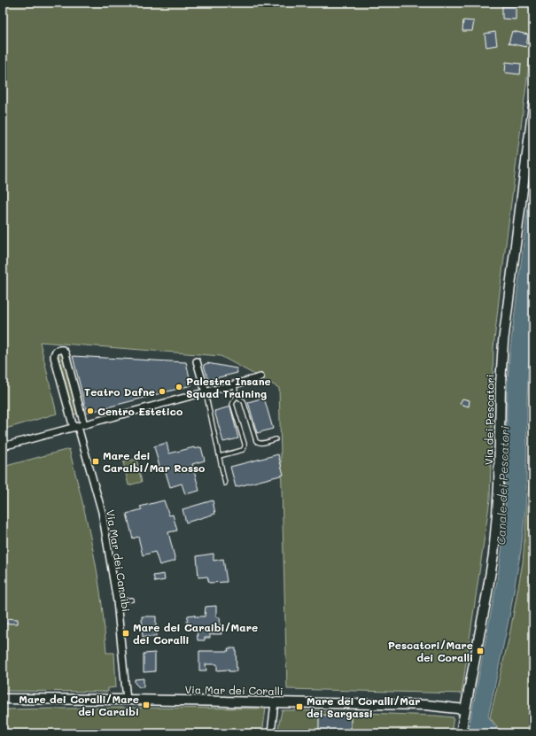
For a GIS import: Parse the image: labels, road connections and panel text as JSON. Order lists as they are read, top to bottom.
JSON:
{
  "streets": {
    "street": ["Via dei Pescatori", "Via Mar dei Caraibi", "Via Mar dei Coralli"]
  },
  "crossings": [
    ["Via dei Pescatori", "Via Mar dei Coralli"],
    ["Via Mar dei Caraibi", "Via Mar dei Coralli"]
  ],
  "water": ["Canale dei Pescatori"],
  "places": {
    "other": ["Palestra Insane Squad Training", "Teatro Dafne", "Centro Estetico"],
    "transit": [
      "Mare dei Caraibi/Mar Rosso",
      "Mare dei Caraibi/Mare dei Coralli",
      "Pescatori/Mare dei Coralli",
      "Mare dei Coralli/Mare dei Caraibi",
      "Mare dei Coralli/Mar dei Sargassi"
    ]
  }
}
